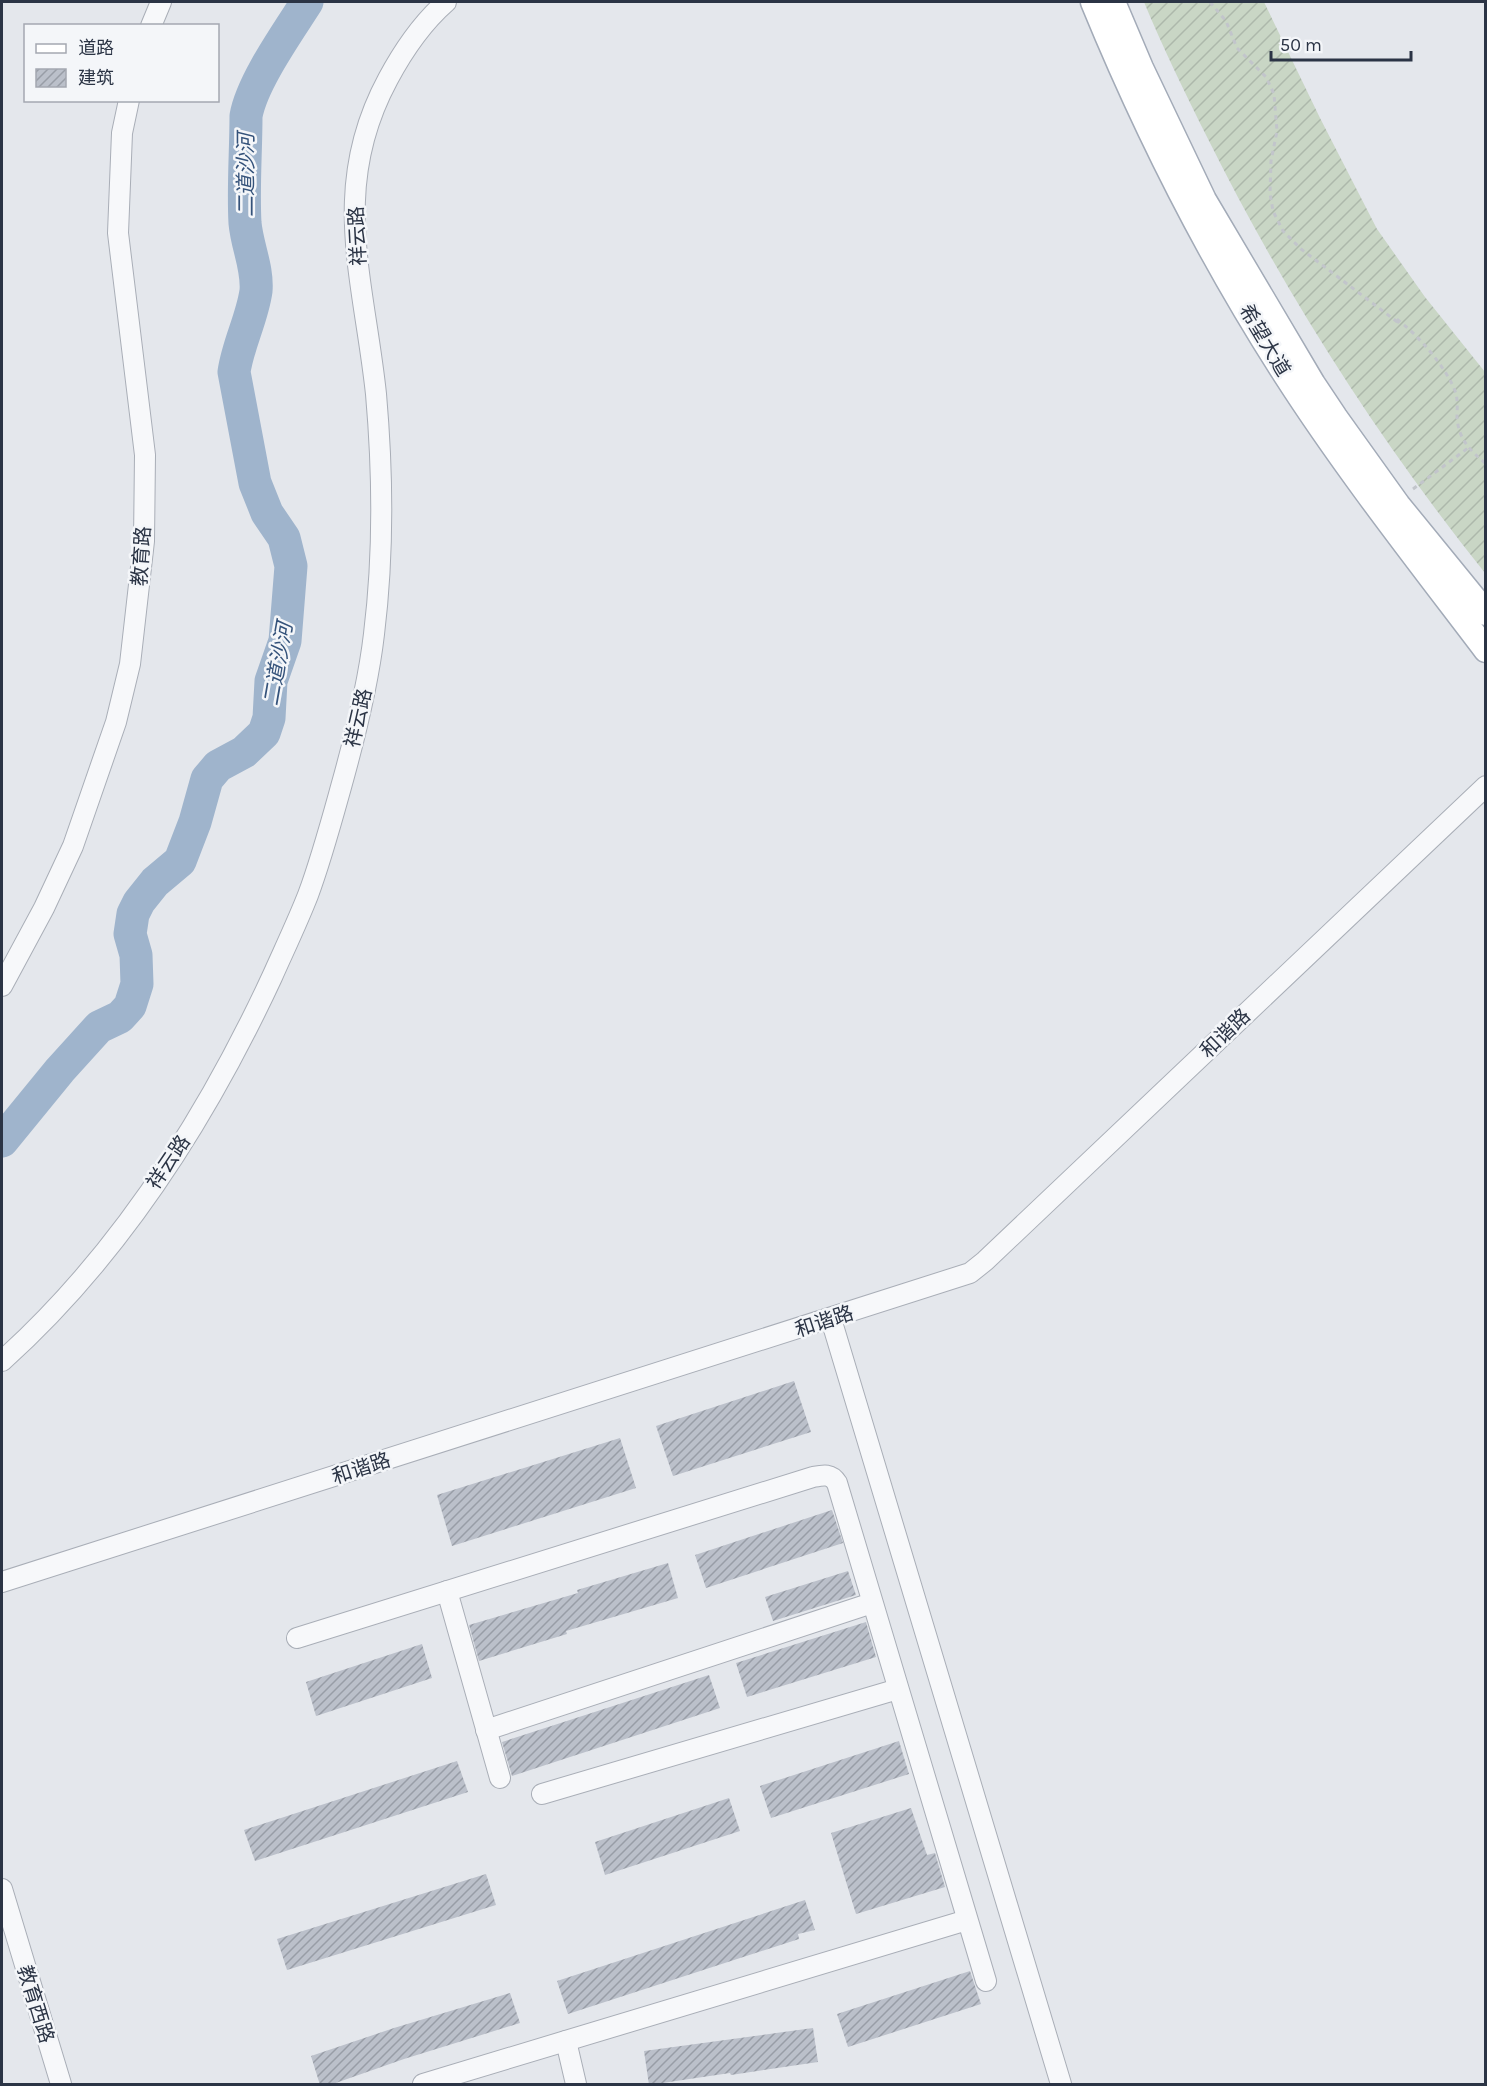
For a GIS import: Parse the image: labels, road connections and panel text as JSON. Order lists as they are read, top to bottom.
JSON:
{
  "streets": {
    "main road": ["希望大道"],
    "street": [
      "祥云路",
      "教育路",
      "和谐路",
      "教育西路"
    ]
  },
  "water": ["二道沙河"],
  "legend": ["道路", "建筑"],
  "scale_bar": "50 m"
}
